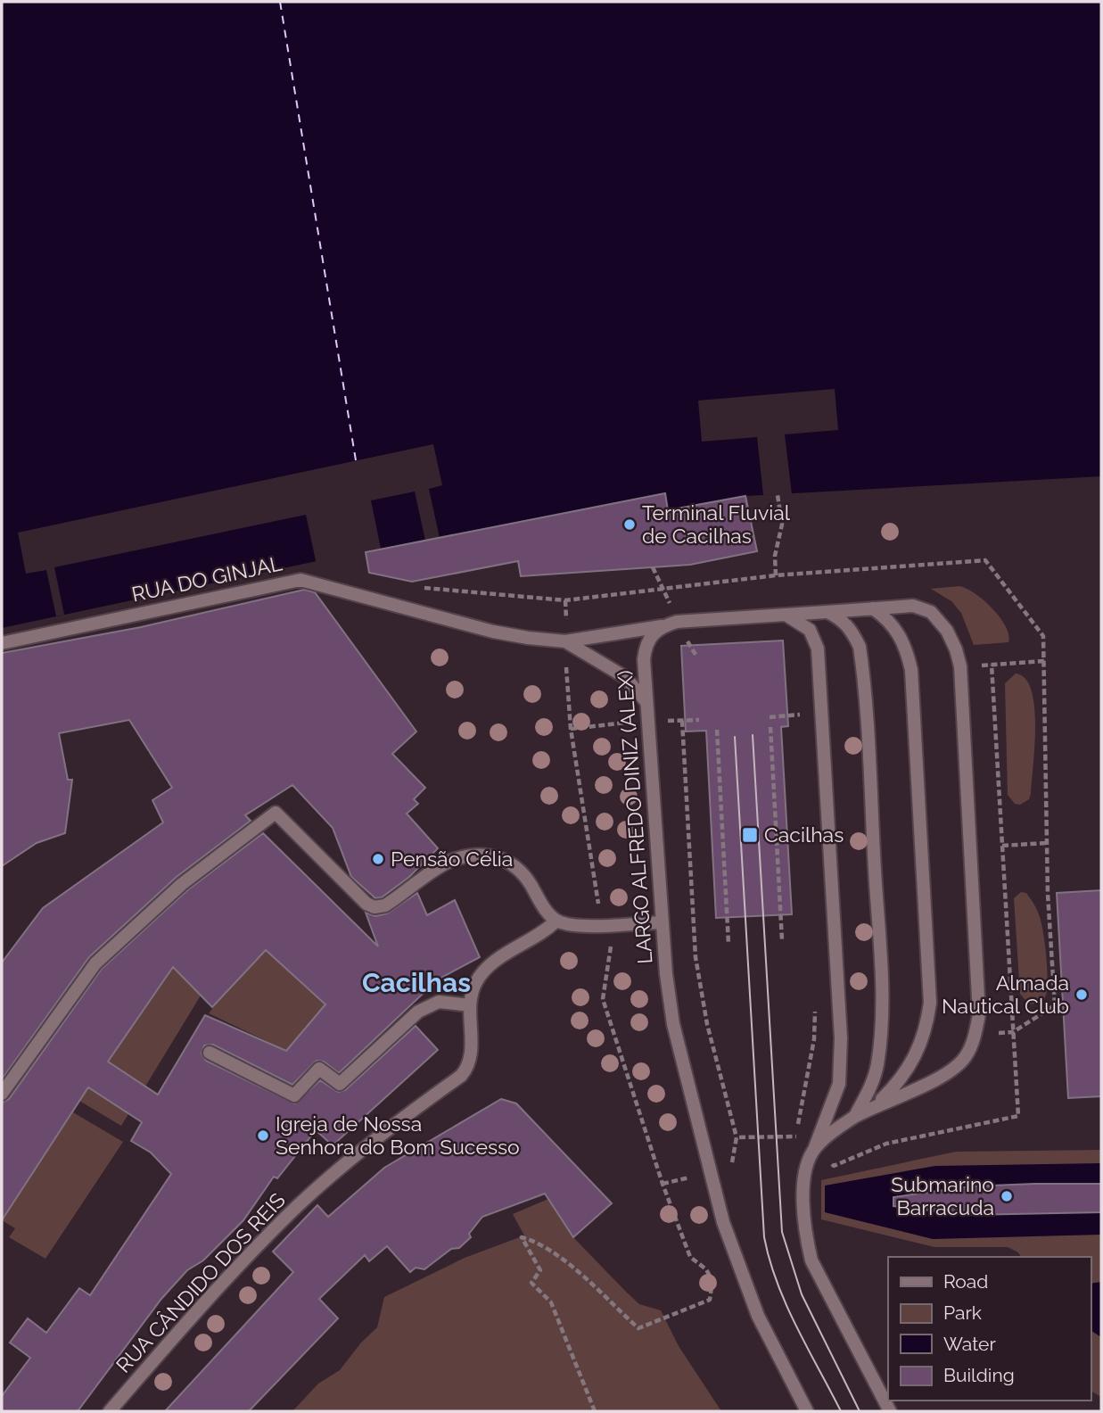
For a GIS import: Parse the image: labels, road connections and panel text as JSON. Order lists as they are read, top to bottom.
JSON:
{
  "streets": {
    "street": ["RUA DO GINJAL", "LARGO ALFREDO DINIZ (ALEX)", "RUA CÂNDIDO DOS REIS"]
  },
  "crossings": [
    ["RUA DO GINJAL", "LARGO ALFREDO DINIZ (ALEX)"]
  ],
  "districts": ["Cacilhas"],
  "places": {
    "other": [
      "Terminal Fluvial de Cacilhas",
      "Pensão Célia",
      "Almada Nautical Club",
      "Igreja de Nossa Senhora do Bom Sucesso",
      "Submarino Barracuda"
    ],
    "transit": ["Cacilhas"]
  },
  "legend": [
    "Road",
    "Park",
    "Water",
    "Building"
  ]
}
